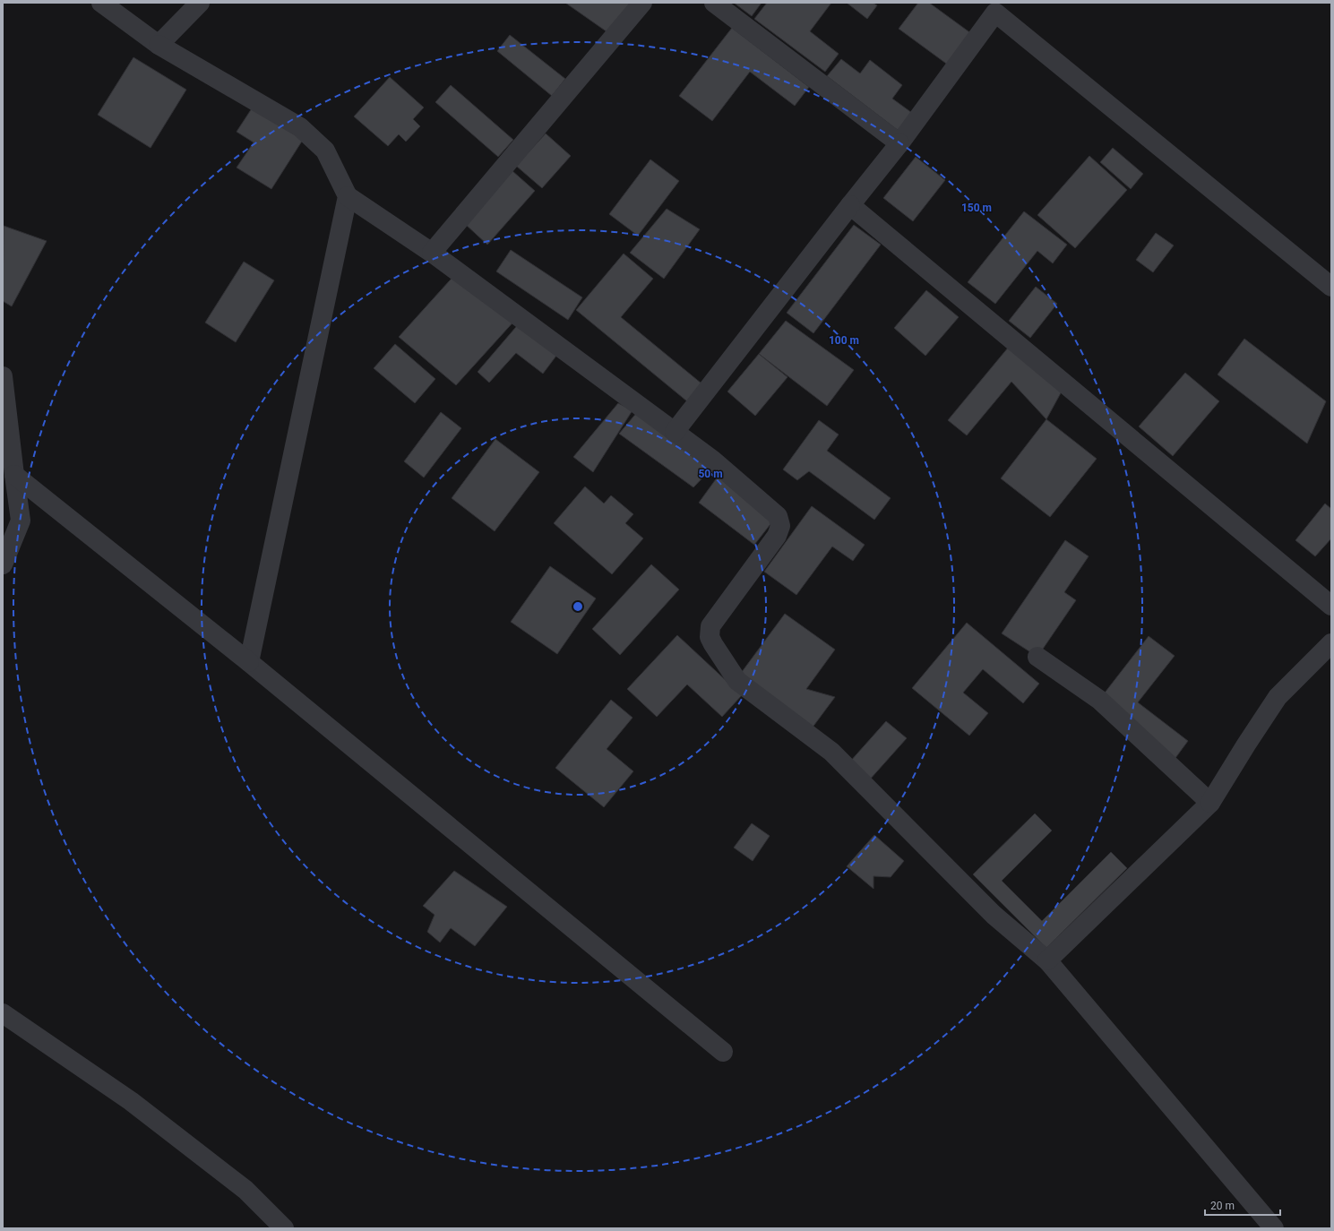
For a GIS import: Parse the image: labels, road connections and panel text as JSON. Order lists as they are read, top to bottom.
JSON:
{
  "scale_bar": "20 m",
  "rings": ["150 m", "100 m", "50 m"]
}
